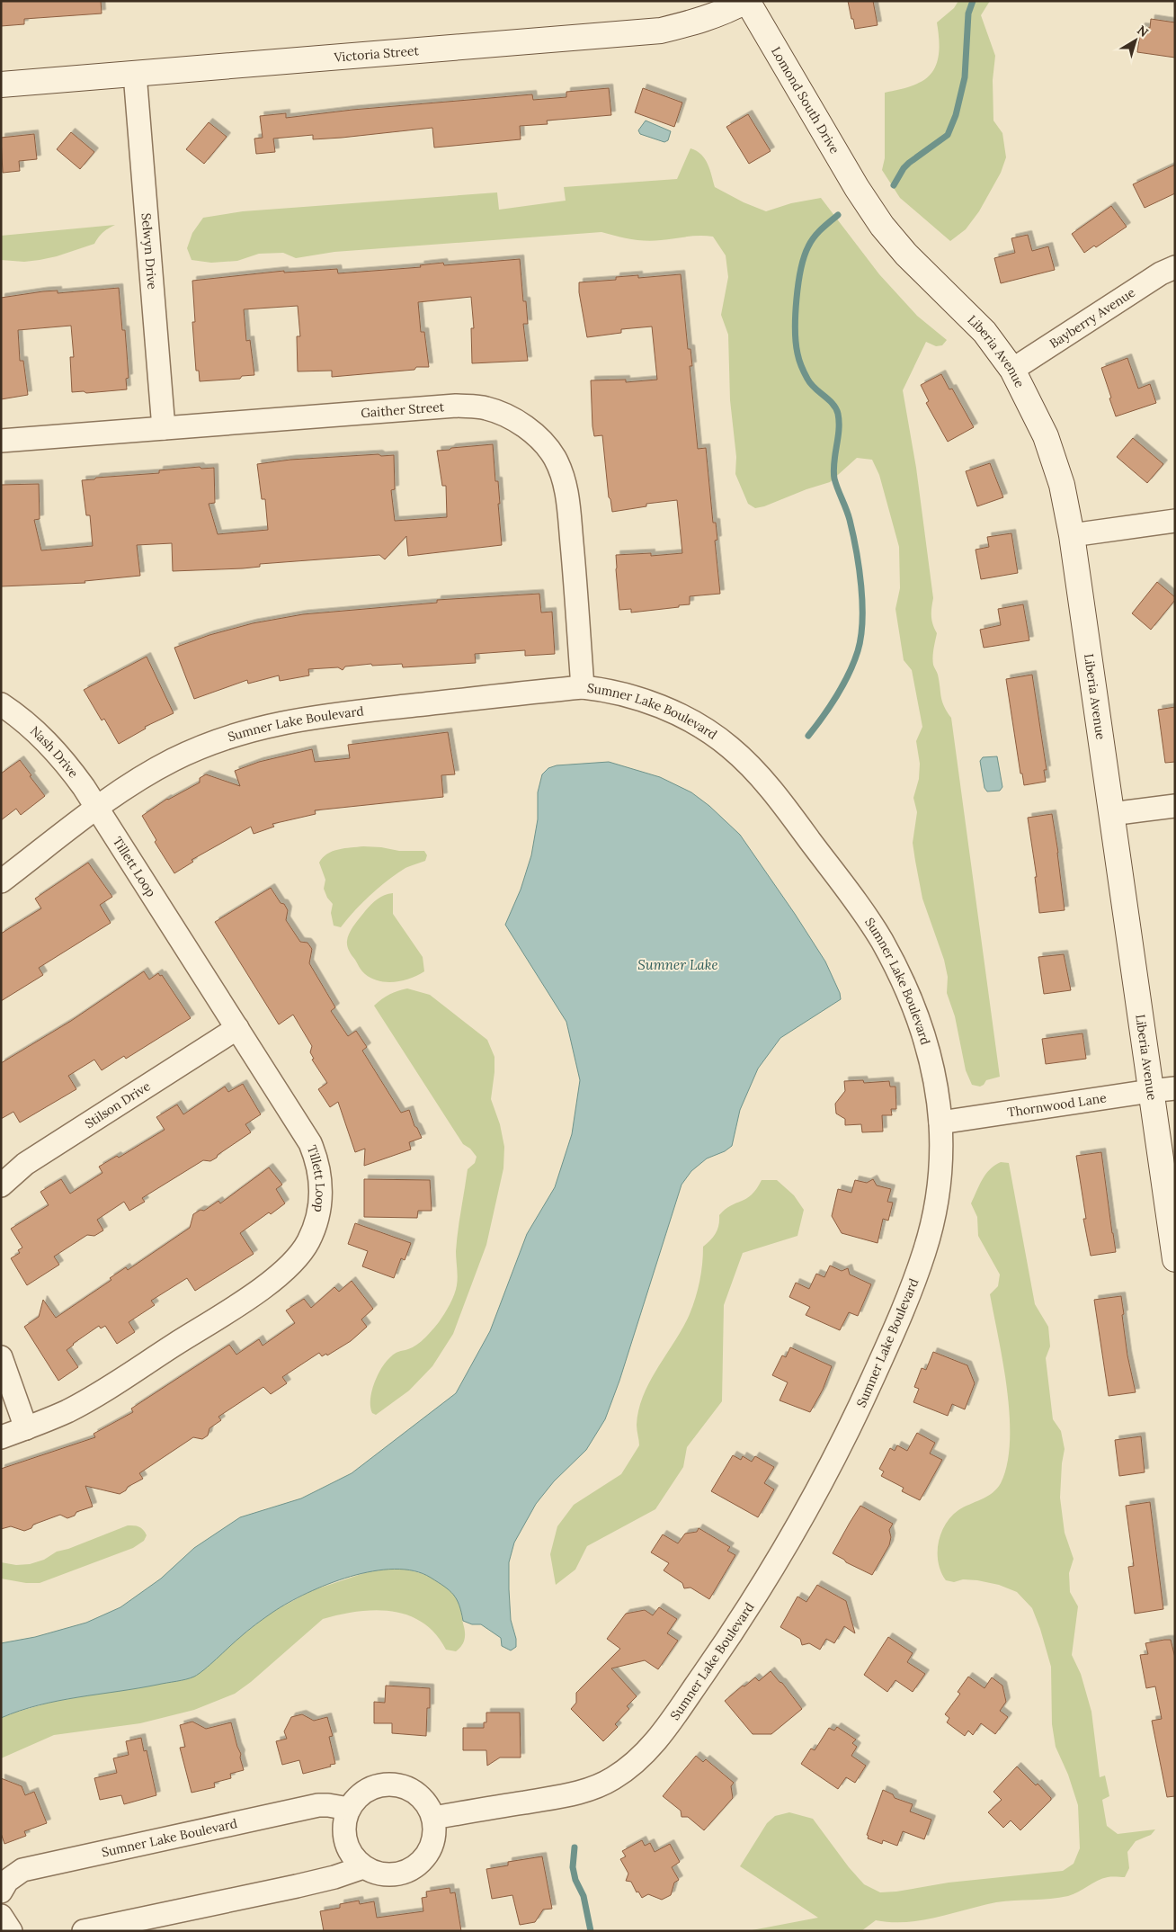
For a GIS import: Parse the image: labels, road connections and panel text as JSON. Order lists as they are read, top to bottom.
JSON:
{
  "streets": {
    "main road": ["Victoria Street", "Lomond South Drive", "Liberia Avenue"],
    "street": [
      "Selwyn Drive",
      "Bayberry Avenue",
      "Gaither Street",
      "Sumner Lake Boulevard",
      "Nash Drive",
      "Tillett Loop",
      "Stilson Drive",
      "Thornwood Lane"
    ]
  },
  "crossings": [
    ["Victoria Street", "Lomond South Drive"],
    ["Victoria Street", "Selwyn Drive"],
    ["Lomond South Drive", "Liberia Avenue"],
    ["Selwyn Drive", "Gaither Street"],
    ["Bayberry Avenue", "Liberia Avenue"],
    ["Liberia Avenue", "Thornwood Lane"],
    ["Gaither Street", "Sumner Lake Boulevard"],
    ["Sumner Lake Boulevard", "Nash Drive"],
    ["Sumner Lake Boulevard", "Tillett Loop"],
    ["Sumner Lake Boulevard", "Thornwood Lane"],
    ["Nash Drive", "Tillett Loop"],
    ["Tillett Loop", "Stilson Drive"]
  ],
  "water": ["Sumner Lake"],
  "north": "top right"
}
